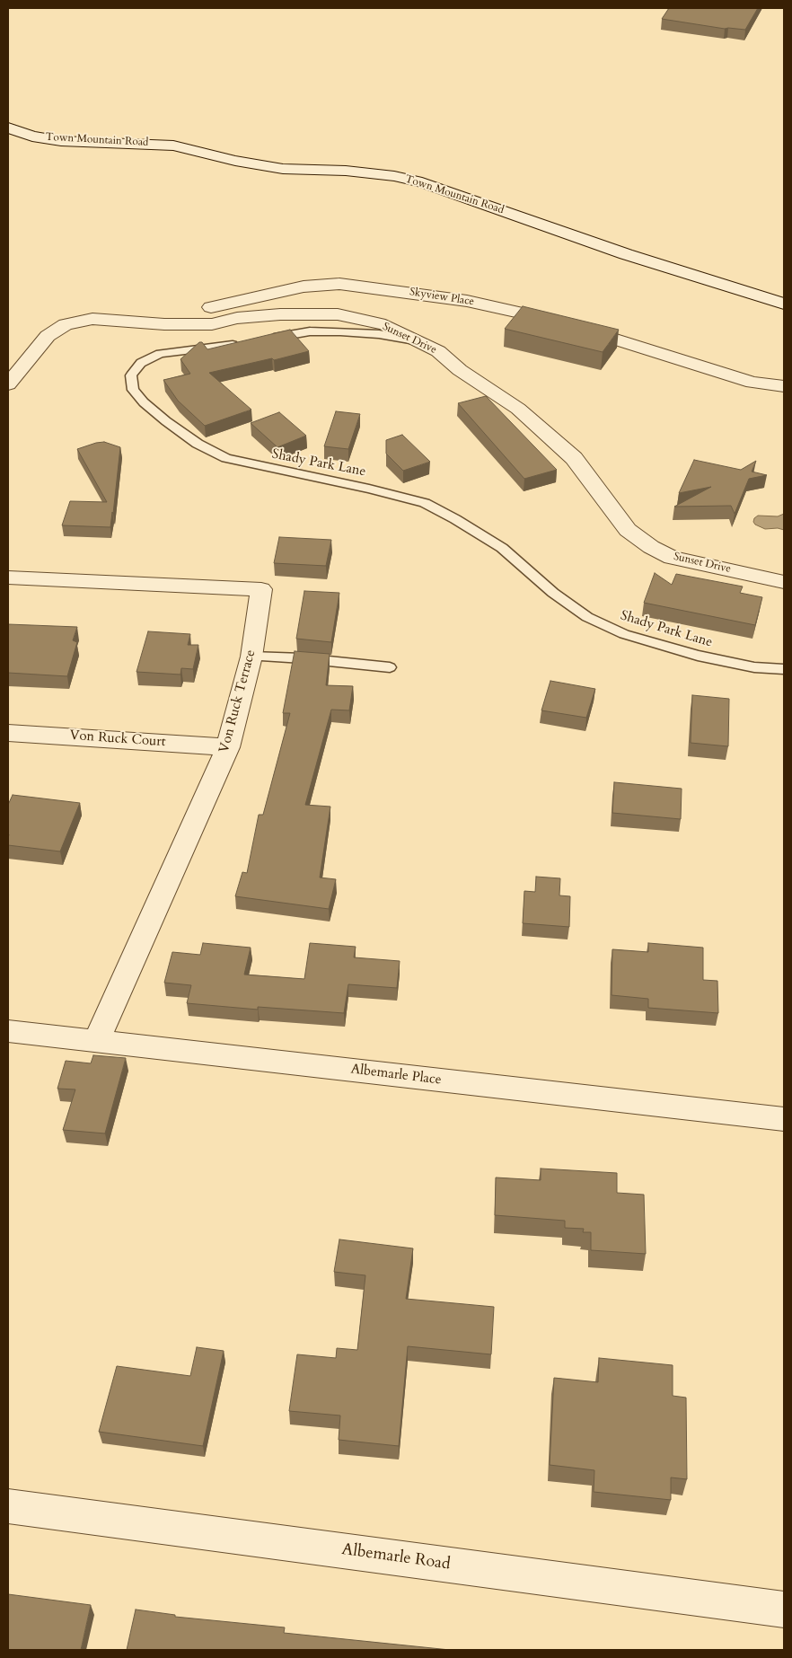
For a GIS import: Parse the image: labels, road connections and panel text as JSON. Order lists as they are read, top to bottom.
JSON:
{
  "streets": {
    "street": [
      "Town Mountain Road",
      "Skyview Place",
      "Sunset Drive",
      "Von Ruck Terrace",
      "Von Ruck Court",
      "Albemarle Place",
      "Albemarle Road"
    ],
    "lane": ["Shady Park Lane"]
  },
  "crossings": [
    ["Skyview Place", "Sunset Drive"],
    ["Von Ruck Terrace", "Von Ruck Court"],
    ["Von Ruck Terrace", "Albemarle Place"]
  ]
}
